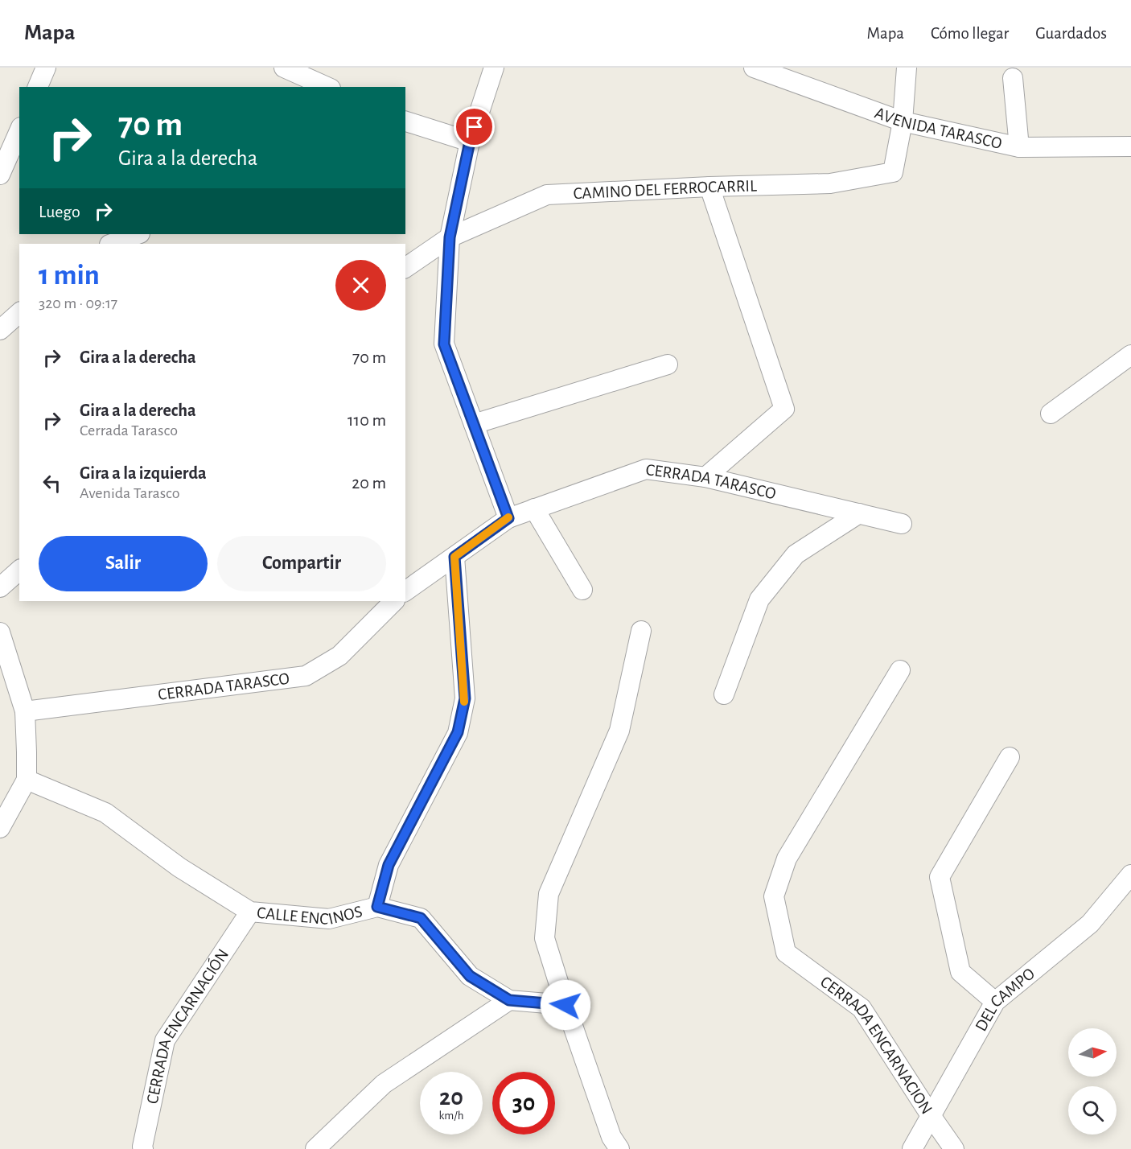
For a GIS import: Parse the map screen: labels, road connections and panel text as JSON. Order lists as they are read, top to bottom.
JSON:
{
  "streets": {
    "street": [
      "AVENIDA TARASCO",
      "CAMINO DEL FERROCARRIL",
      "CERRADA TARASCO",
      "CALLE ENCINOS",
      "DEL CAMPO",
      "CERRADA ENCARNACIÓN",
      "CERRADA ENCARNACION"
    ]
  },
  "crossings": [
    ["AVENIDA TARASCO", "CAMINO DEL FERROCARRIL"],
    ["CALLE ENCINOS", "CERRADA ENCARNACIÓN"],
    ["DEL CAMPO", "CERRADA ENCARNACION"]
  ],
  "north": "right",
  "page": {
    "header": "Mapa",
    "nav": ["Mapa", "Cómo llegar", "Guardados"],
    "turn": ["70 m", "Gira a la derecha"],
    "then": "Luego",
    "heading": ["1 min", "320 m · 09:17"],
    "list": [
      {
        "name": "Gira a la derecha",
        "value": "70 m"
      },
      {
        "name": "Gira a la derecha",
        "note": "Cerrada Tarasco",
        "value": "110 m"
      },
      {
        "name": "Gira a la izquierda",
        "note": "Avenida Tarasco",
        "value": "20 m"
      }
    ],
    "buttons": ["Salir", "Compartir"],
    "speed": "20 km/h",
    "limit": "30"
  }
}
